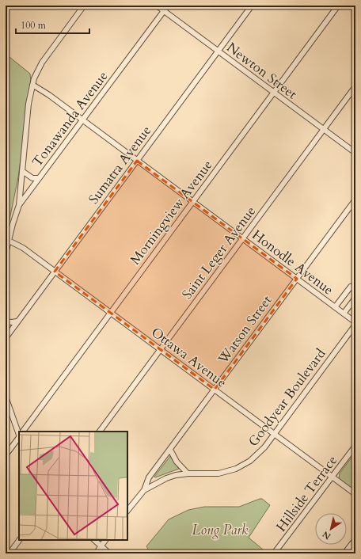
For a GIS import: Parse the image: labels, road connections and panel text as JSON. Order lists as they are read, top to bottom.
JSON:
{
  "streets": {
    "street": [
      "Newton Street",
      "Tonawanda Avenue",
      "Sumatra Avenue",
      "Morningview Avenue",
      "Saint Leger Avenue",
      "Honodle Avenue",
      "Watson Street",
      "Ottawa Avenue",
      "Goodyear Boulevard",
      "Hillside Terrace"
    ]
  },
  "crossings": [
    ["Newton Street", "Tonawanda Avenue"],
    ["Newton Street", "Sumatra Avenue"],
    ["Newton Street", "Morningview Avenue"],
    ["Newton Street", "Saint Leger Avenue"],
    ["Tonawanda Avenue", "Honodle Avenue"],
    ["Tonawanda Avenue", "Ottawa Avenue"],
    ["Sumatra Avenue", "Honodle Avenue"],
    ["Sumatra Avenue", "Ottawa Avenue"],
    ["Morningview Avenue", "Honodle Avenue"],
    ["Morningview Avenue", "Ottawa Avenue"],
    ["Saint Leger Avenue", "Honodle Avenue"],
    ["Saint Leger Avenue", "Ottawa Avenue"],
    ["Honodle Avenue", "Watson Street"],
    ["Watson Street", "Ottawa Avenue"],
    ["Watson Street", "Goodyear Boulevard"],
    ["Ottawa Avenue", "Goodyear Boulevard"],
    ["Ottawa Avenue", "Hillside Terrace"]
  ],
  "parks": ["Long Park"],
  "scale_bar": "100 m",
  "north": "bottom left"
}
